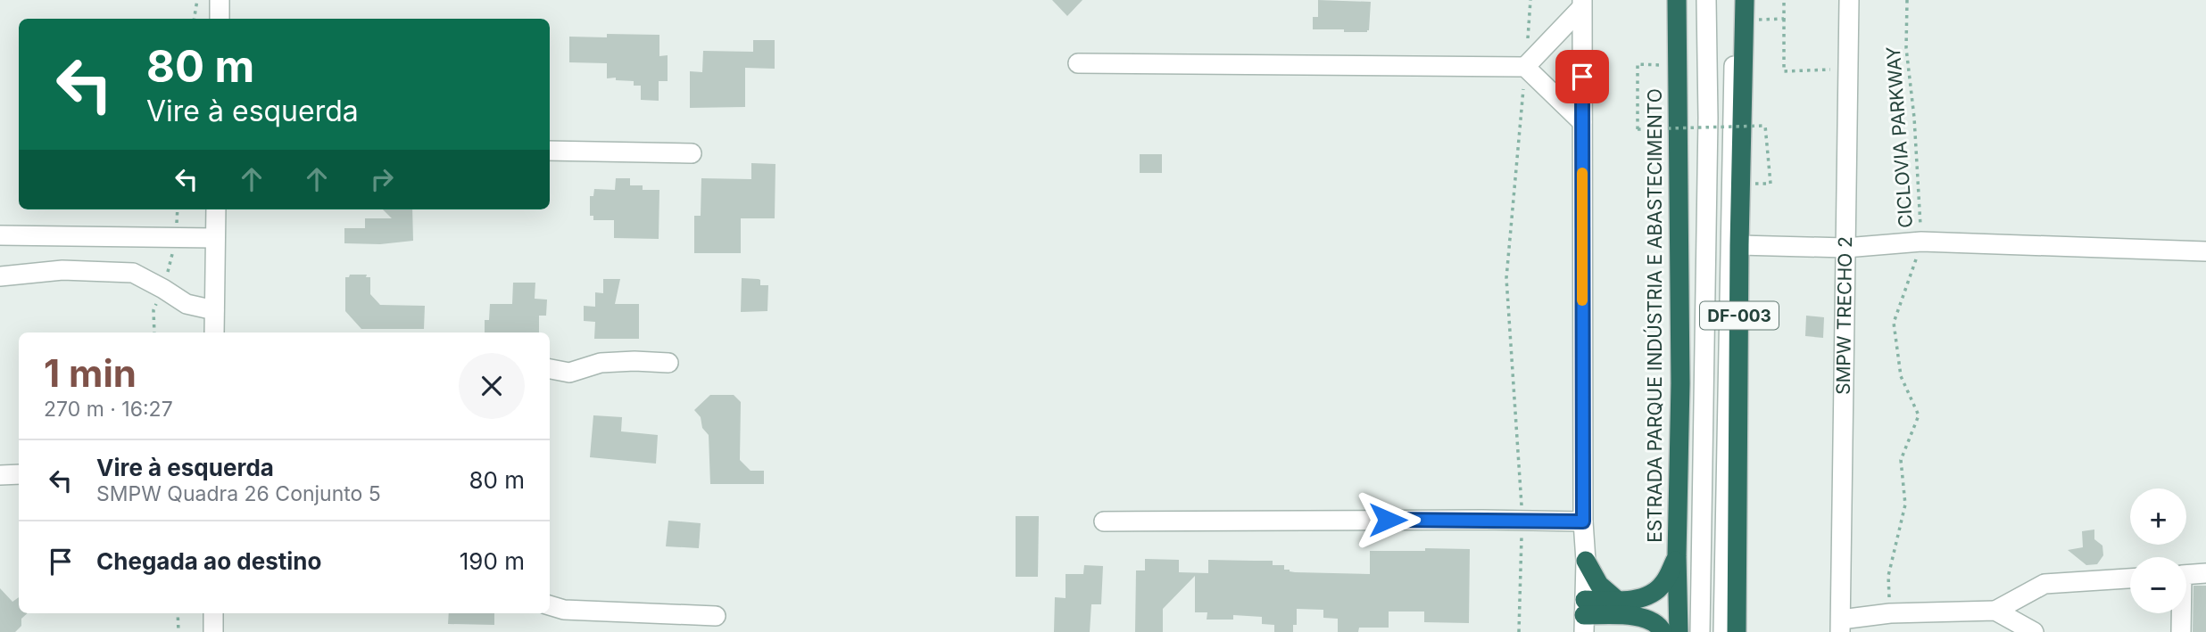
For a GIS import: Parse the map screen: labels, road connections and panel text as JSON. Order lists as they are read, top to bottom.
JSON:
{
  "streets": {
    "highway": ["ESTRADA PARQUE INDÚSTRIA E ABASTECIMENTO", "DF-003"],
    "street": ["SMPW TRECHO 2"],
    "path": ["CICLOVIA PARKWAY"]
  },
  "page": {
    "turn": ["80 m", "Vire à esquerda"],
    "heading": ["1 min", "270 m · 16:27"],
    "list": [
      {
        "name": "Vire à esquerda",
        "note": "SMPW Quadra 26 Conjunto 5",
        "value": "80 m"
      },
      {
        "name": "Chegada ao destino",
        "value": "190 m"
      }
    ],
    "map_buttons": ["+", "−"]
  }
}
